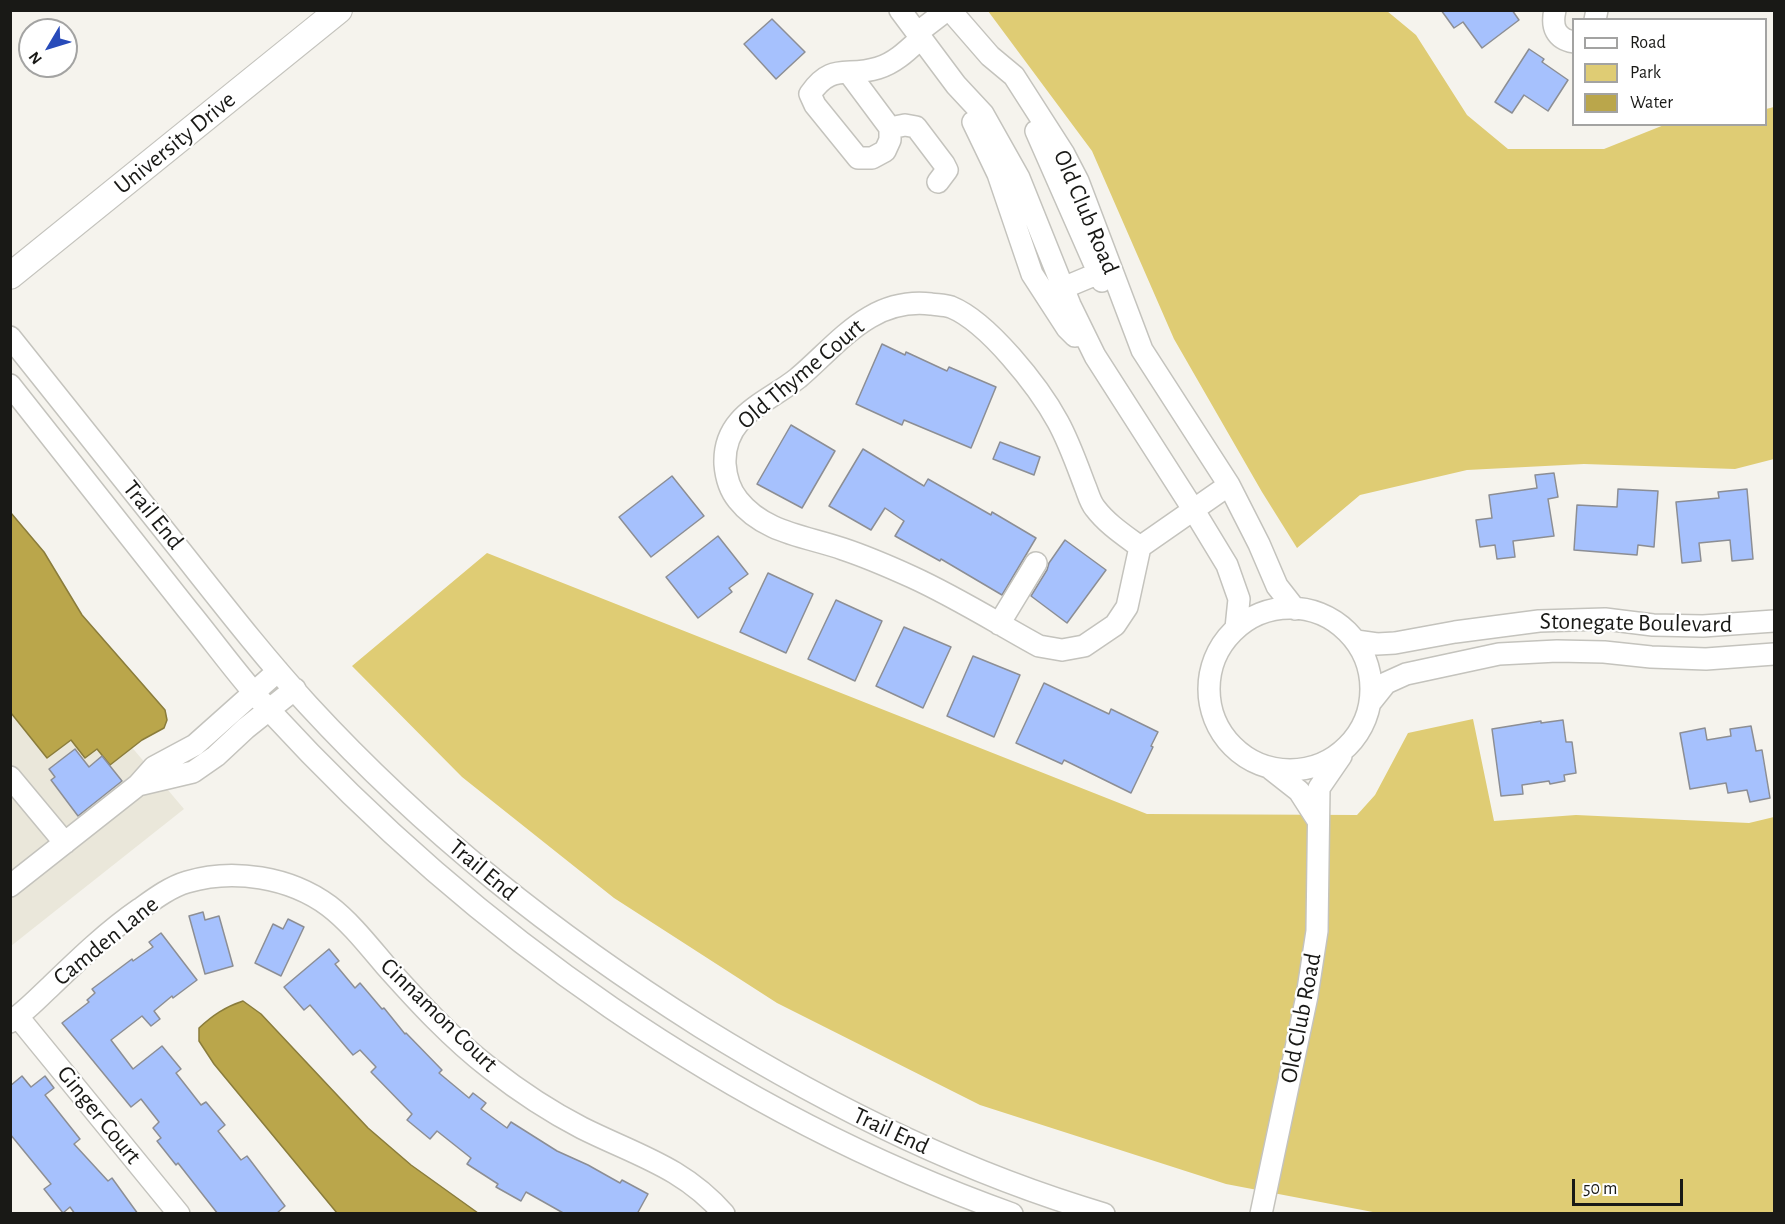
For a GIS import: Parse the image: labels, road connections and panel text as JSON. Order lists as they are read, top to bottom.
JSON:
{
  "streets": {
    "main road": ["University Drive"],
    "street": [
      "Old Club Road",
      "Old Thyme Court",
      "Trail End",
      "Stonegate Boulevard",
      "Camden Lane",
      "Cinnamon Court",
      "Ginger Court"
    ]
  },
  "crossings": [
    ["Old Club Road", "Stonegate Boulevard"],
    ["Camden Lane", "Cinnamon Court"],
    ["Camden Lane", "Ginger Court"]
  ],
  "legend": ["Road", "Park", "Water"],
  "scale_bar": "50 m",
  "north": "bottom left"
}
